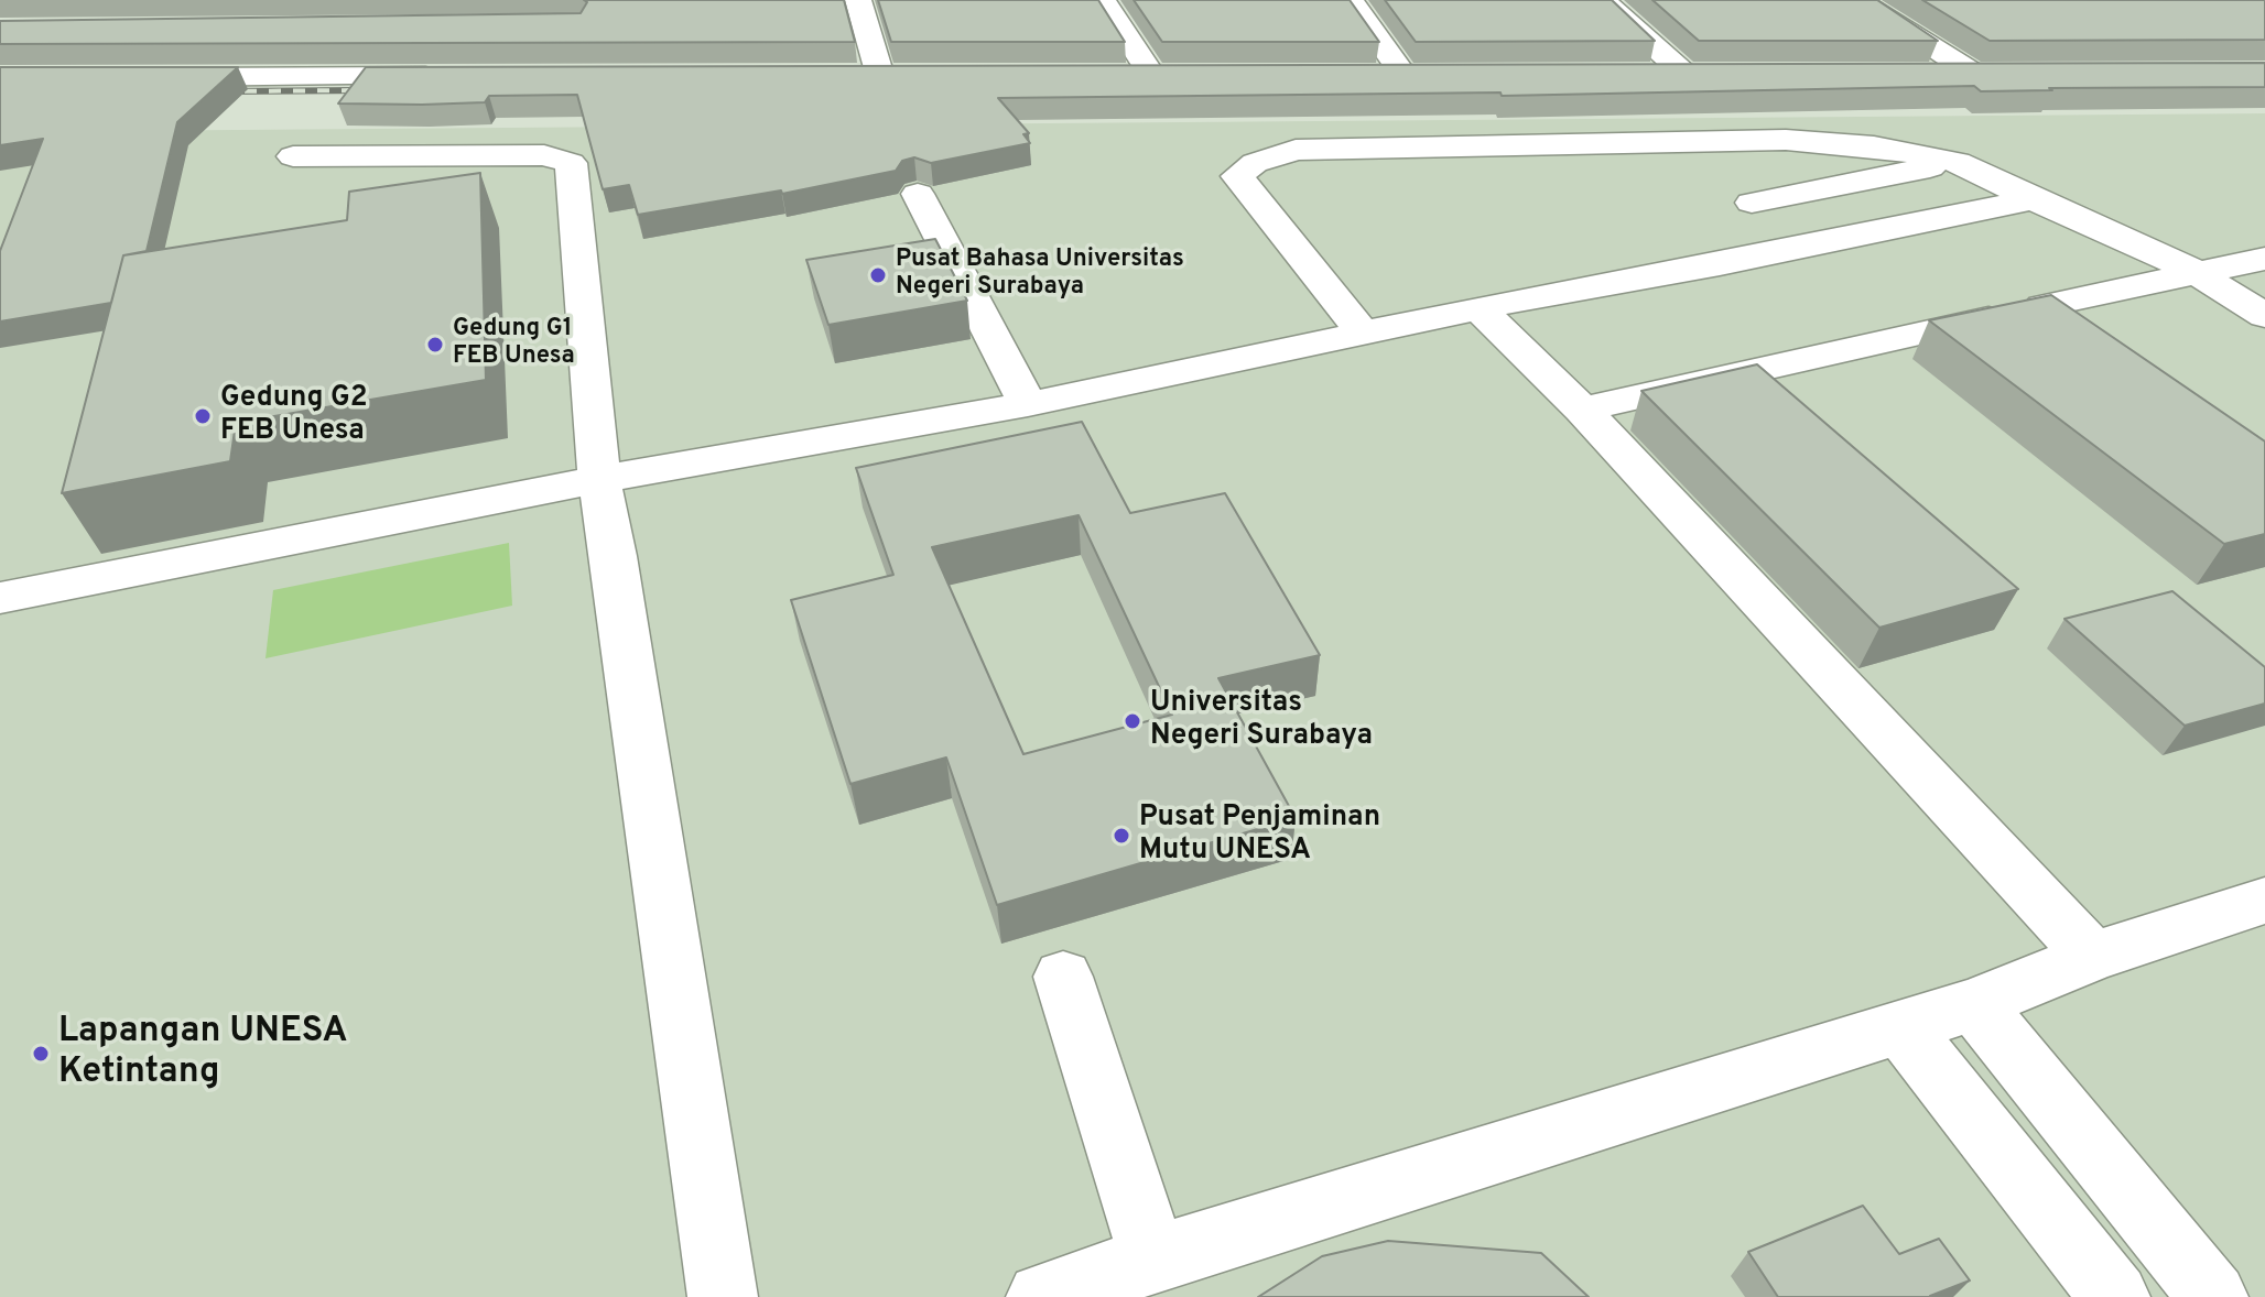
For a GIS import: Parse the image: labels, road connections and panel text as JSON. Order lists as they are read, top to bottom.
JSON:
{
  "places": [
    "Pusat Bahasa Universitas Negeri Surabaya",
    "Gedung G1 FEB Unesa",
    "Gedung G2 FEB Unesa",
    "Universitas Negeri Surabaya",
    "Pusat Penjaminan Mutu UNESA",
    "Lapangan UNESA Ketintang"
  ]
}
